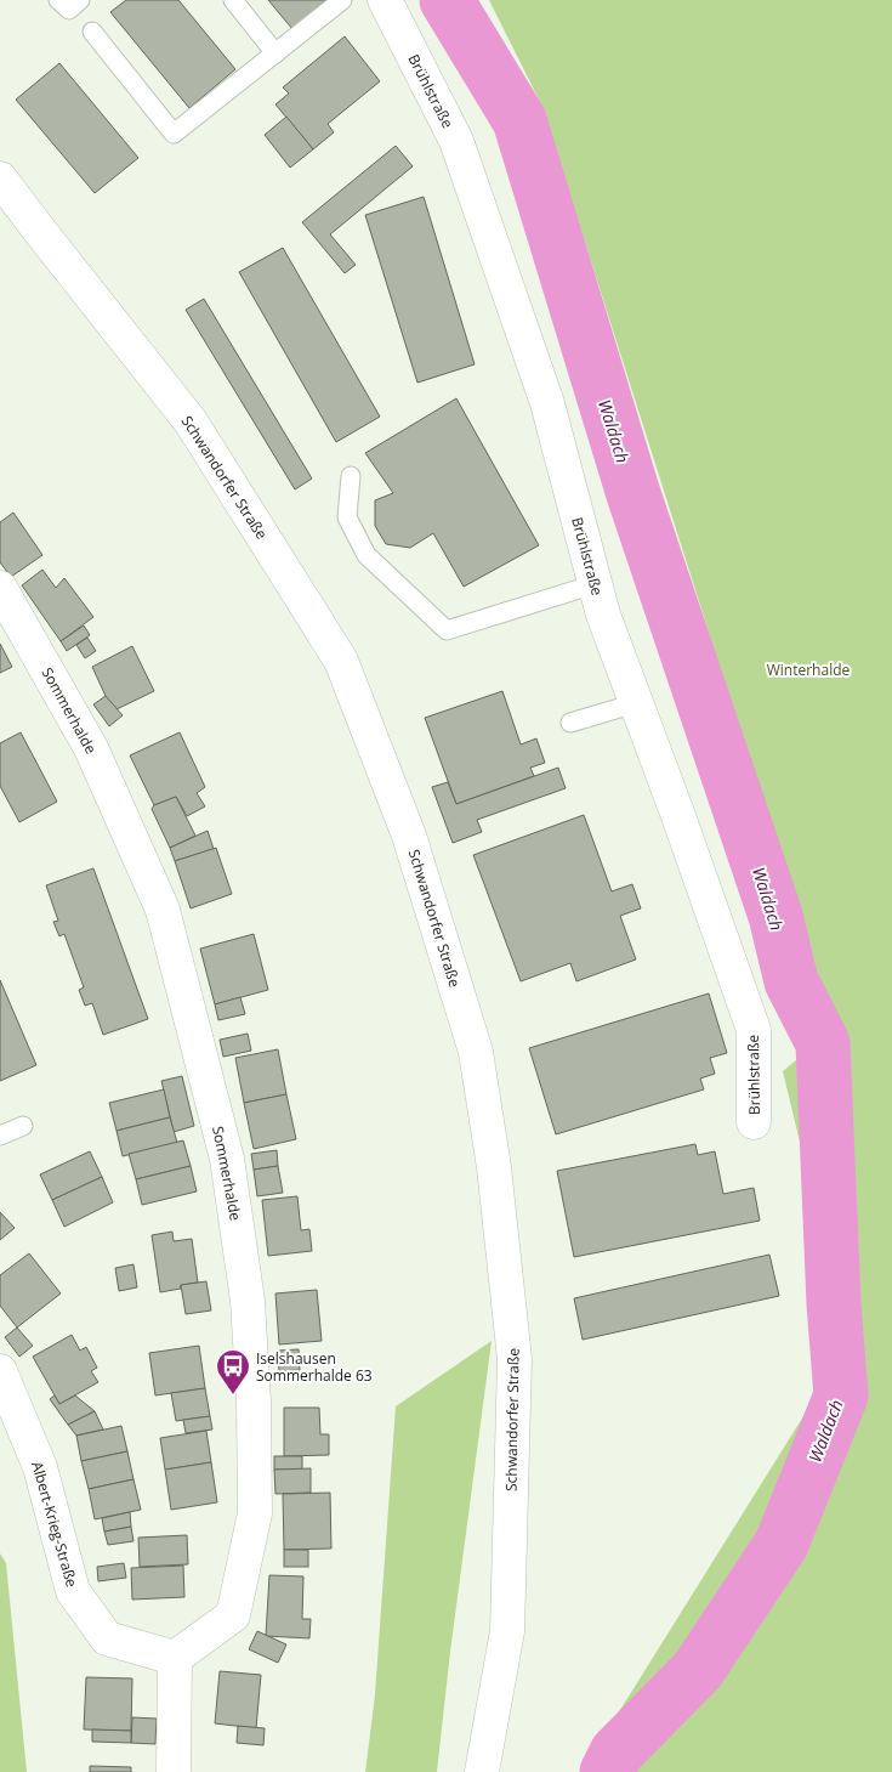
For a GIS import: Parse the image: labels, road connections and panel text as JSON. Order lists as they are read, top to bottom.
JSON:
{
  "streets": {
    "street": [
      "Brühlstraße",
      "Schwandorfer Straße",
      "Sommerhalde",
      "Albert-Krieg-Straße"
    ]
  },
  "crossings": [
    ["Sommerhalde", "Albert-Krieg-Straße"]
  ],
  "water": ["Waldach"],
  "parks": ["Winterhalde"],
  "places": {
    "bus stop": ["Iselshausen Sommerhalde 63"]
  }
}
